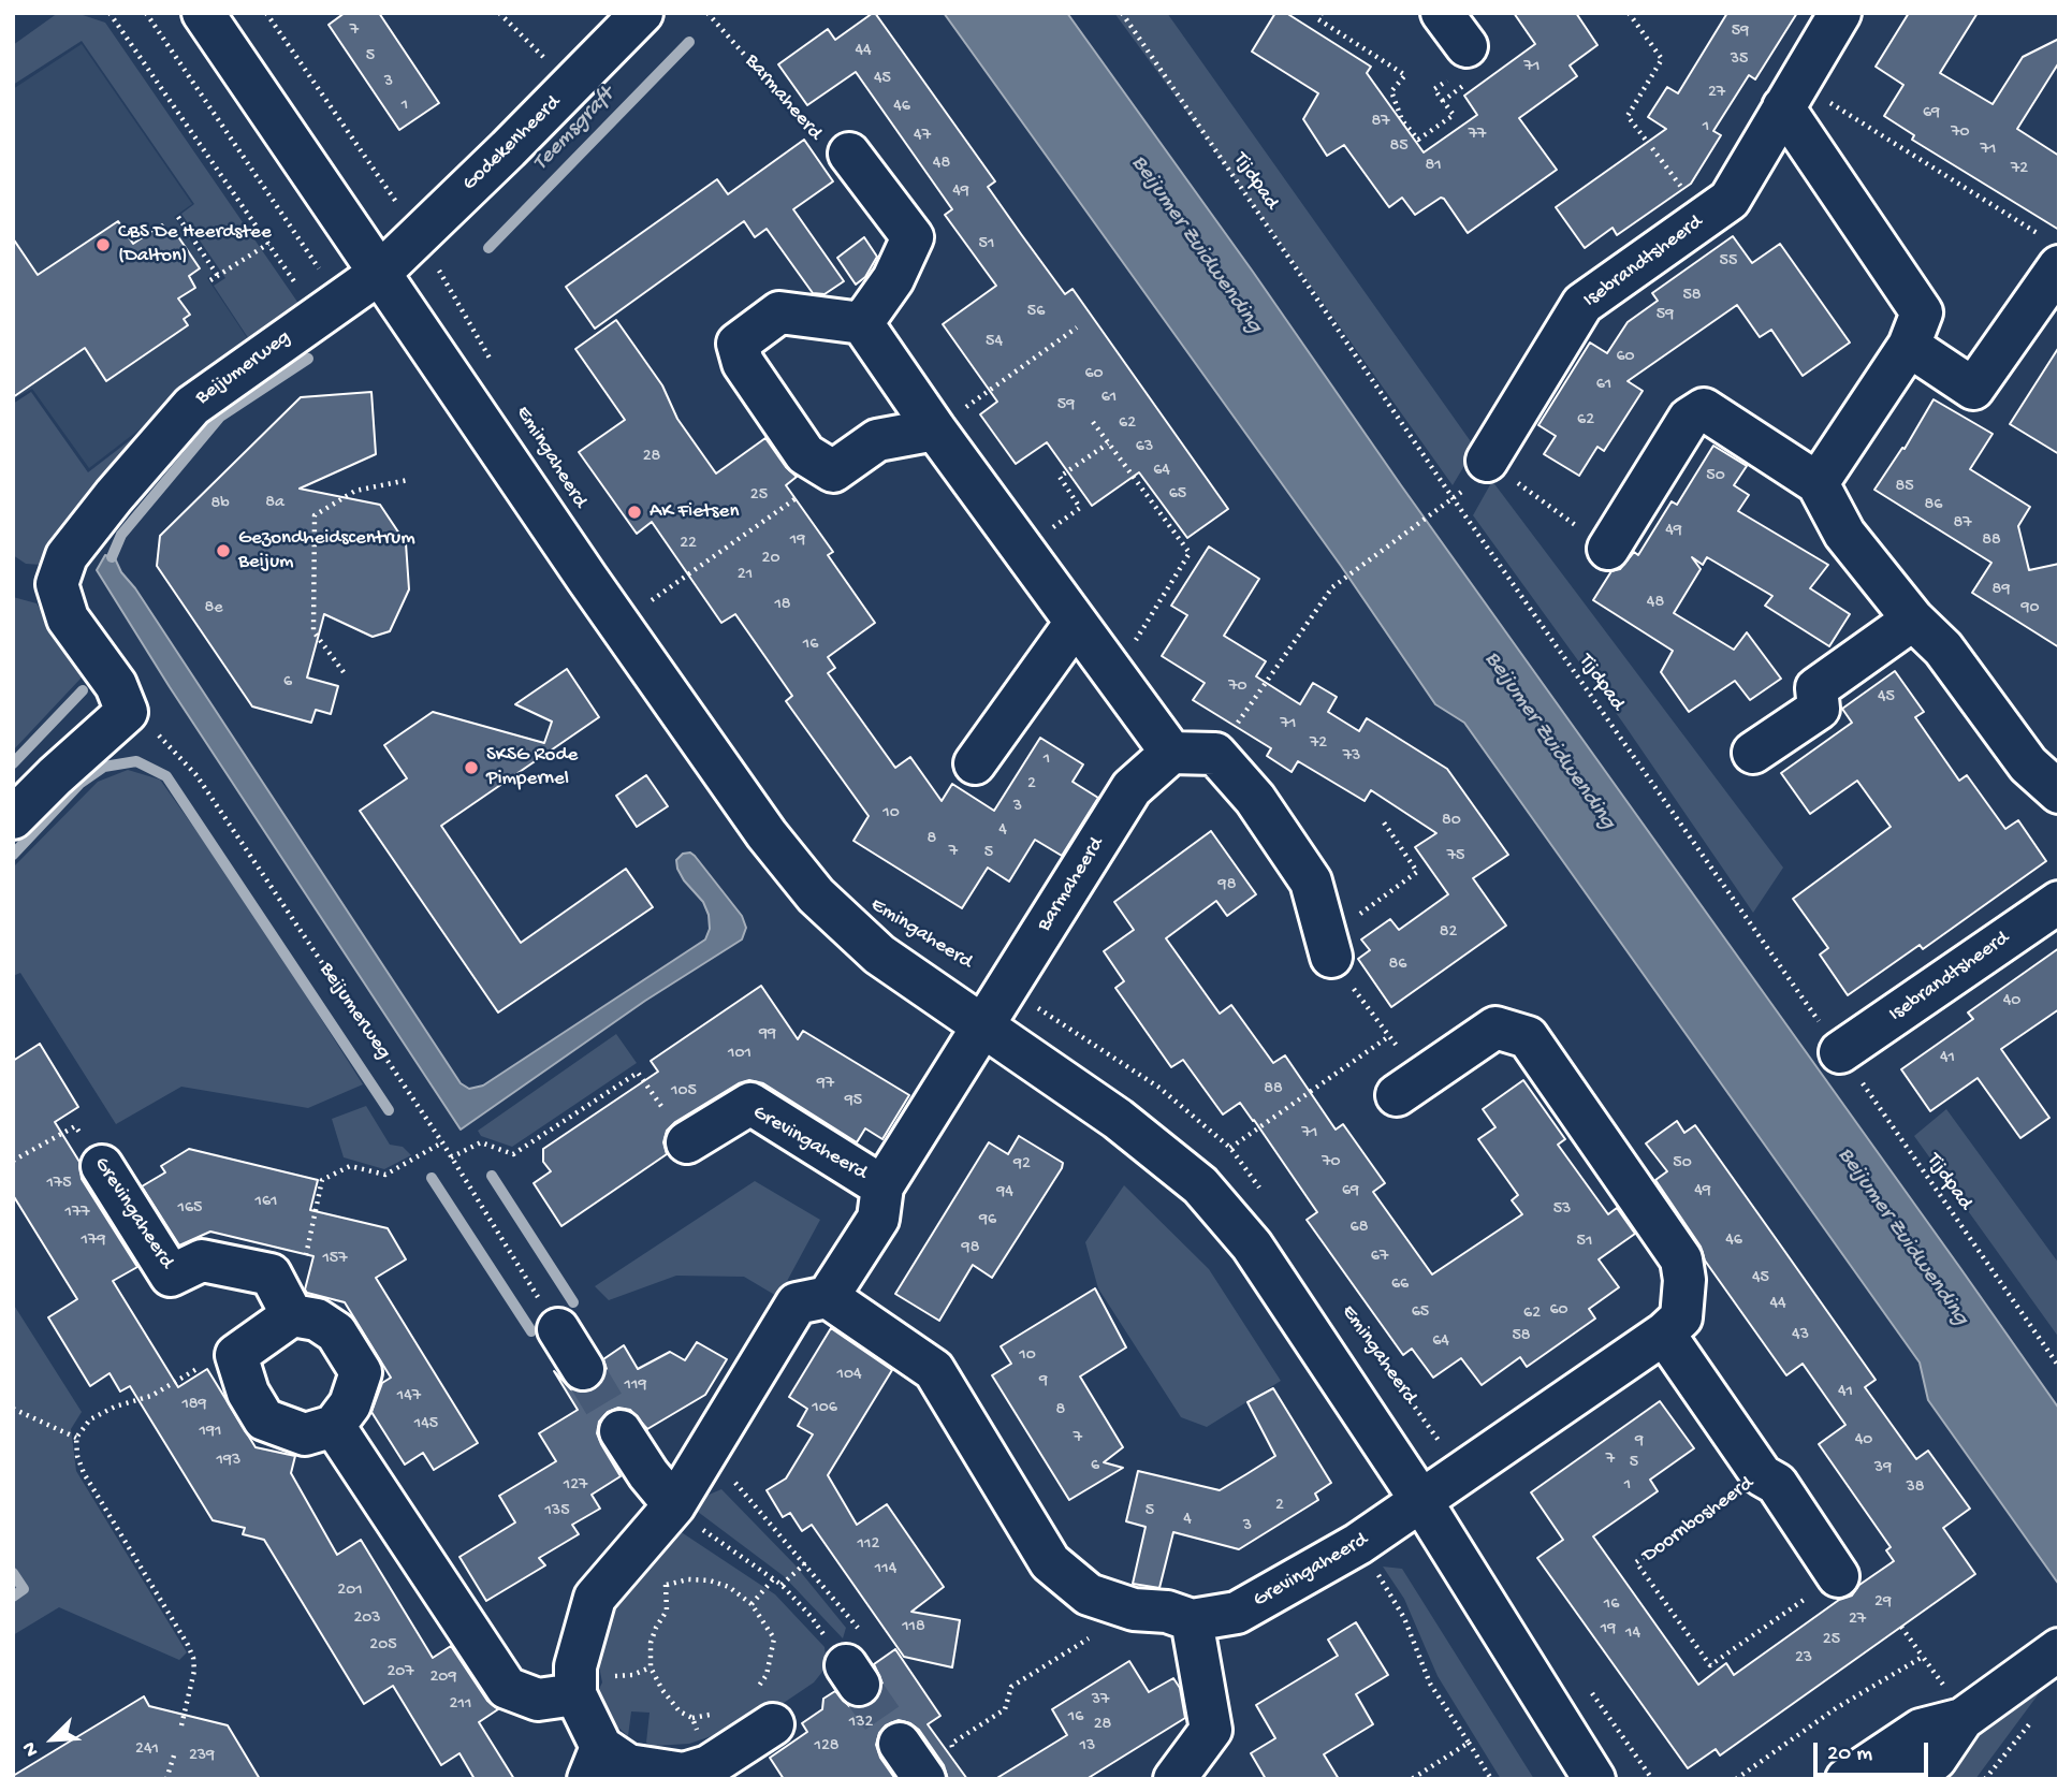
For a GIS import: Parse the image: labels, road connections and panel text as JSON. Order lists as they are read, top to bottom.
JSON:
{
  "streets": {
    "street": [
      "Barmaheerd",
      "Godekenheerd",
      "Isebrandtsheerd",
      "Beijumerweg",
      "Emingaheerd",
      "Grevingaheerd",
      "Doornbosheerd"
    ],
    "path": ["Tijdpad"]
  },
  "crossings": [
    ["Barmaheerd", "Emingaheerd"],
    ["Barmaheerd", "Grevingaheerd"],
    ["Godekenheerd", "Beijumerweg"],
    ["Godekenheerd", "Emingaheerd"],
    ["Tijdpad", "Isebrandtsheerd"],
    ["Beijumerweg", "Emingaheerd"],
    ["Emingaheerd", "Grevingaheerd"]
  ],
  "water": ["Teemsgraft", "Beijumer Zuidwending"],
  "places": [
    "CBS De Heerdstee (Dalton)",
    "AK Fietsen",
    "Gezondheidscentrum Beijum",
    "SKSG Rode Pimpernel"
  ],
  "house_numbers": [
    "7",
    "59",
    "44",
    "5",
    "35",
    "71",
    "45",
    "3",
    "27",
    "1",
    "46",
    "69",
    "87",
    "1",
    "70",
    "77",
    "47",
    "85",
    "71",
    "48",
    "81",
    "72",
    "49",
    "51",
    "55",
    "58",
    "56",
    "59",
    "54",
    "60",
    "60",
    "61",
    "61",
    "59",
    "62",
    "62",
    "63",
    "28",
    "64",
    "50",
    "85",
    "65",
    "25",
    "8a",
    "8b",
    "86",
    "87",
    "49",
    "19",
    "88",
    "22",
    "20",
    "21",
    "89",
    "48",
    "18",
    "8e",
    "90",
    "16",
    "6",
    "70",
    "45",
    "71",
    "72",
    "73",
    "1",
    "2",
    "3",
    "10",
    "80",
    "4",
    "8",
    "7",
    "5",
    "75",
    "98",
    "82",
    "86",
    "40",
    "99",
    "101",
    "41",
    "97",
    "88",
    "105",
    "95",
    "71",
    "70",
    "50",
    "92",
    "175",
    "69",
    "49",
    "94",
    "161",
    "165",
    "53",
    "177",
    "96",
    "68",
    "179",
    "46",
    "51",
    "98",
    "67",
    "157",
    "45",
    "66",
    "44",
    "60",
    "65",
    "62",
    "43",
    "58",
    "64",
    "10",
    "104",
    "9",
    "119",
    "41",
    "147",
    "189",
    "106",
    "8",
    "145",
    "191",
    "7",
    "40",
    "9",
    "7",
    "193",
    "5",
    "6",
    "39",
    "127",
    "1",
    "38",
    "2",
    "135",
    "5",
    "4",
    "3",
    "112",
    "114",
    "201",
    "29",
    "16",
    "203",
    "27",
    "118",
    "19",
    "14",
    "25",
    "205",
    "23",
    "207",
    "209",
    "37",
    "211",
    "16",
    "132",
    "28",
    "128",
    "13",
    "241",
    "239"
  ],
  "scale_bar": "20 m",
  "north": "bottom left"
}
